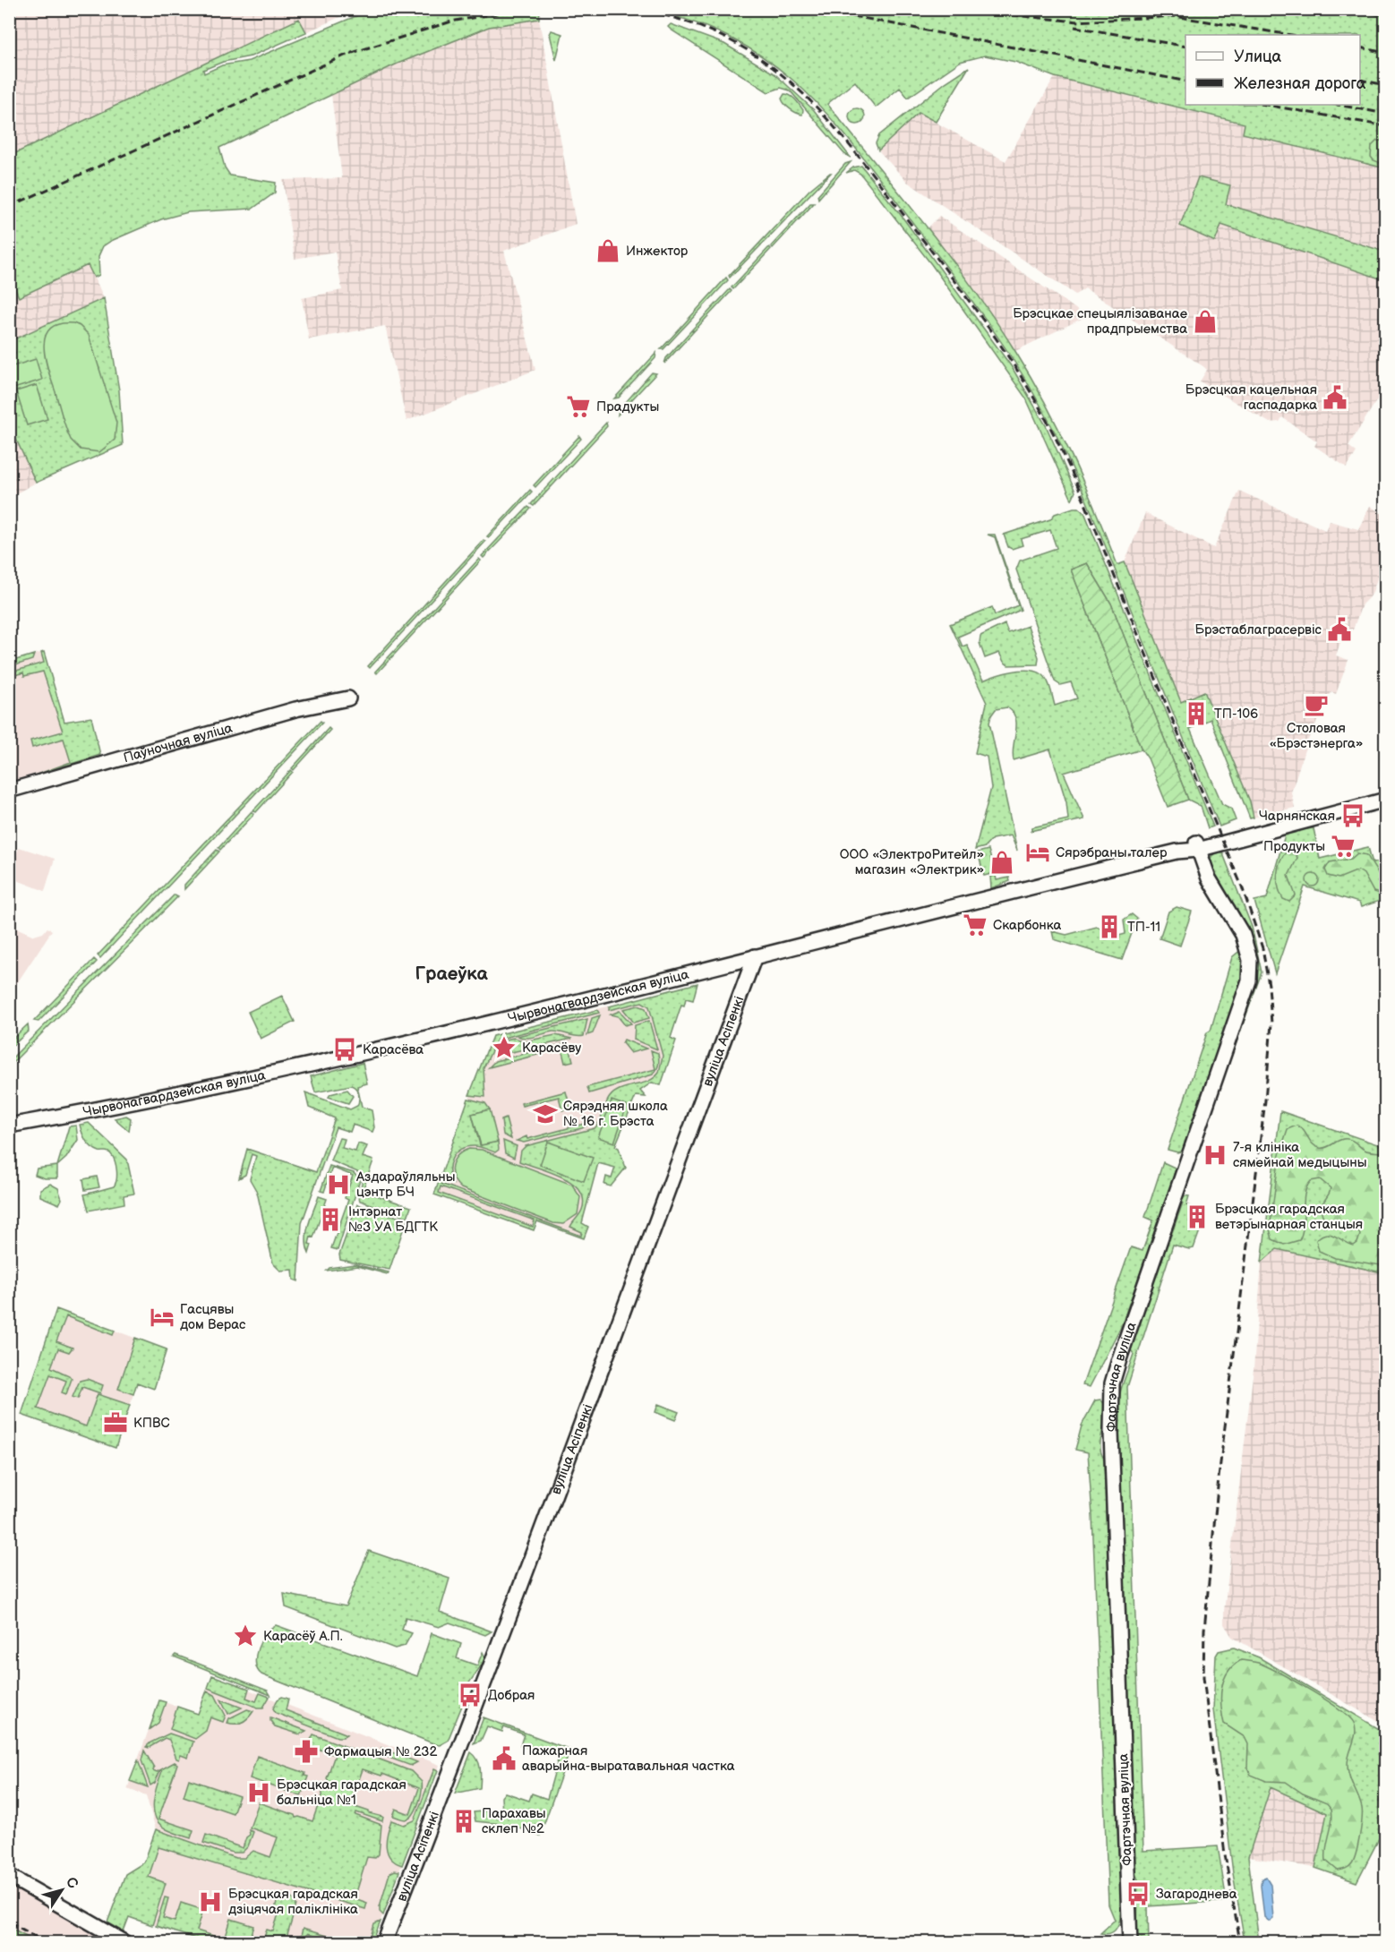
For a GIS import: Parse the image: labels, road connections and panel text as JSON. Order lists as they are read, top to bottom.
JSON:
{
  "streets": {
    "main road": [
      "Паўночная вуліца",
      "Чырвонагвардзейская вуліца",
      "вуліца Асіпенкі",
      "Фартэчная вуліца"
    ]
  },
  "crossings": [
    ["Чырвонагвардзейская вуліца", "вуліца Асіпенкі"],
    ["Чырвонагвардзейская вуліца", "Фартэчная вуліца"]
  ],
  "districts": ["Граеўка"],
  "places": {
    "shop": ["Инжектор", "Брэсцкае спецыялізаванае прадпрыемства", "ООО «ЭлектроРитейл» магазин «Электрик»"],
    "public building": ["Брэсцкая кацельная гаспадарка", "Брэстаблаграсервіс", "Пажарная аварыйна-выратавальная частка"],
    "supermarket": ["Прадукты", "Продукты", "Скарбонка"],
    "cafe": ["Столовая «Брэстэнерга»"],
    "building": [
      "ТП-106",
      "ТП-11",
      "Брэсцкая гарадская ветэрынарная станцыя",
      "Інтэрнат №3 УА БДГТК",
      "Парахавы склеп №2"
    ],
    "bus stop": [
      "Чарнянская",
      "Карасёва",
      "Добрая",
      "Загароднева"
    ],
    "hotel": ["Сярэбраны талер", "Гасцявы дом Верас"],
    "place": ["Карасёву", "Карасёў А.П."],
    "school or university": ["Сярэдняя школа № 16 г. Брэста"],
    "hospital": [
      "7-я клініка сямейнай медыцыны",
      "Аздараўляльны цэнтр БЧ",
      "Брэсцкая гарадская бальніца №1",
      "Брэсцкая гарадская дзіцячая паліклініка"
    ],
    "office": ["КПВС"],
    "pharmacy": ["Фармацыя № 232"]
  },
  "legend": ["Улица", "Железная дорога"],
  "north": "top right"
}
